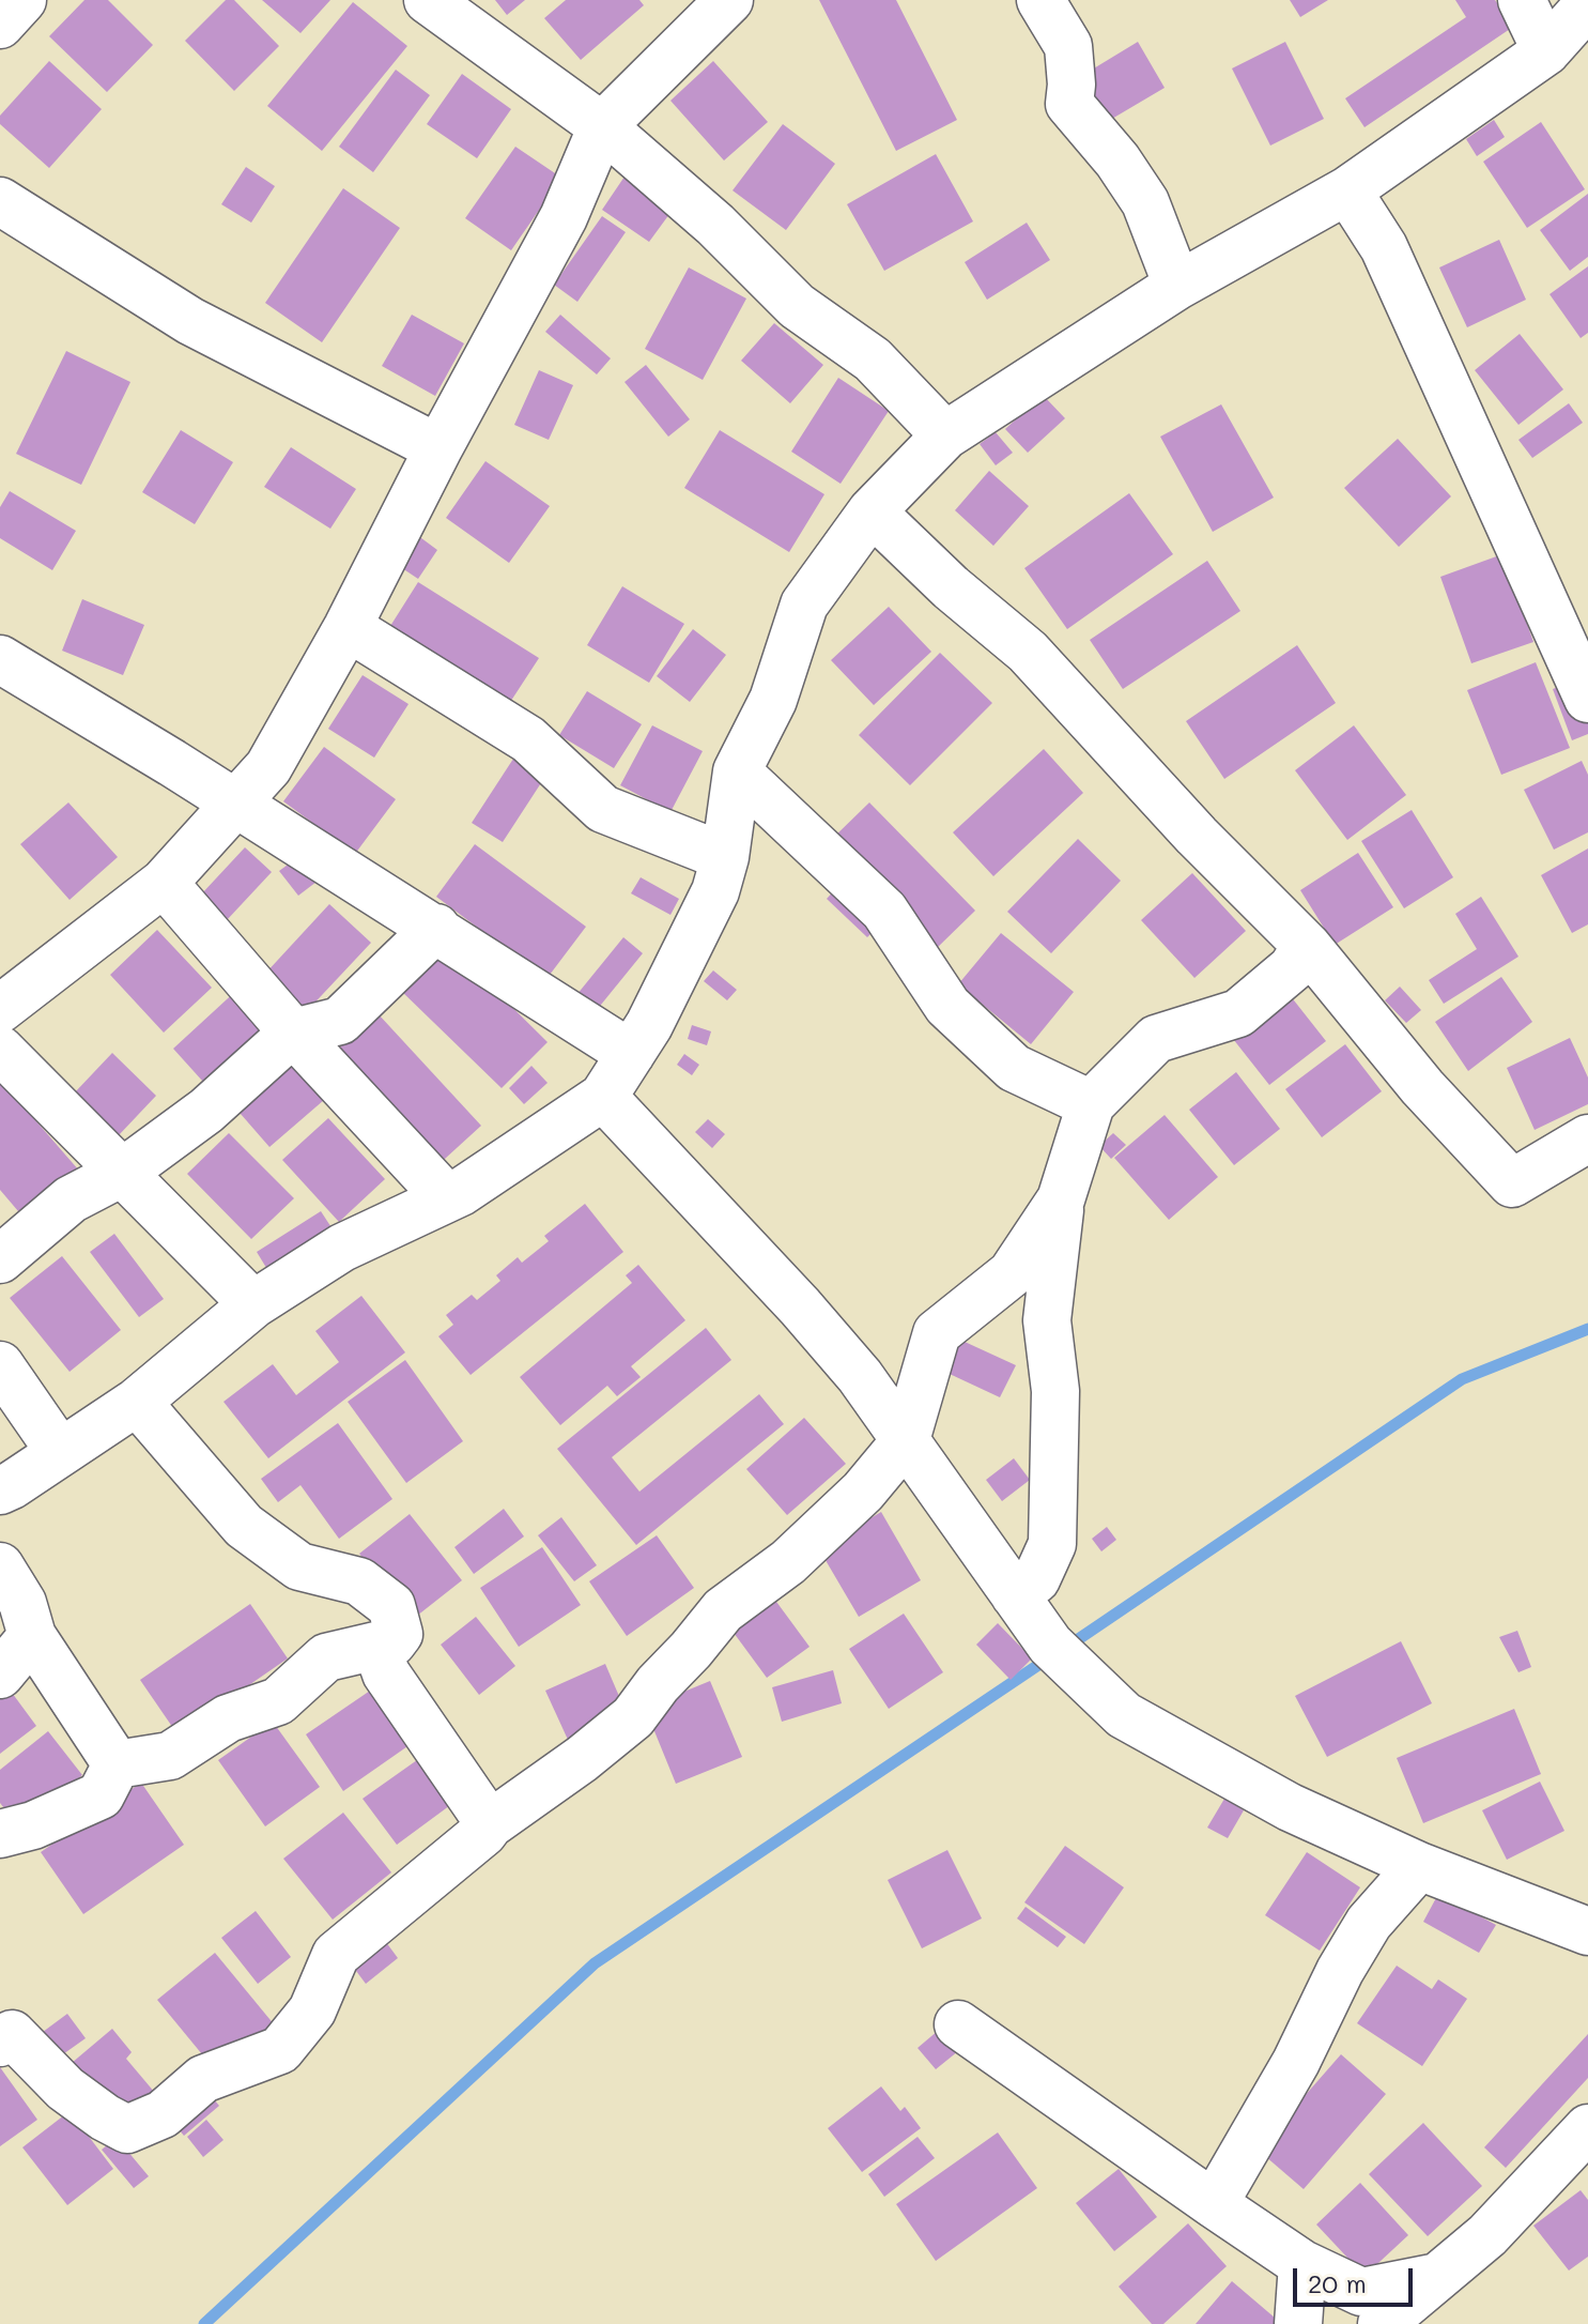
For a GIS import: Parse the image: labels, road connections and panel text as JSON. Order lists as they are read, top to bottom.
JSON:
{
  "scale_bar": "20 m"
}
